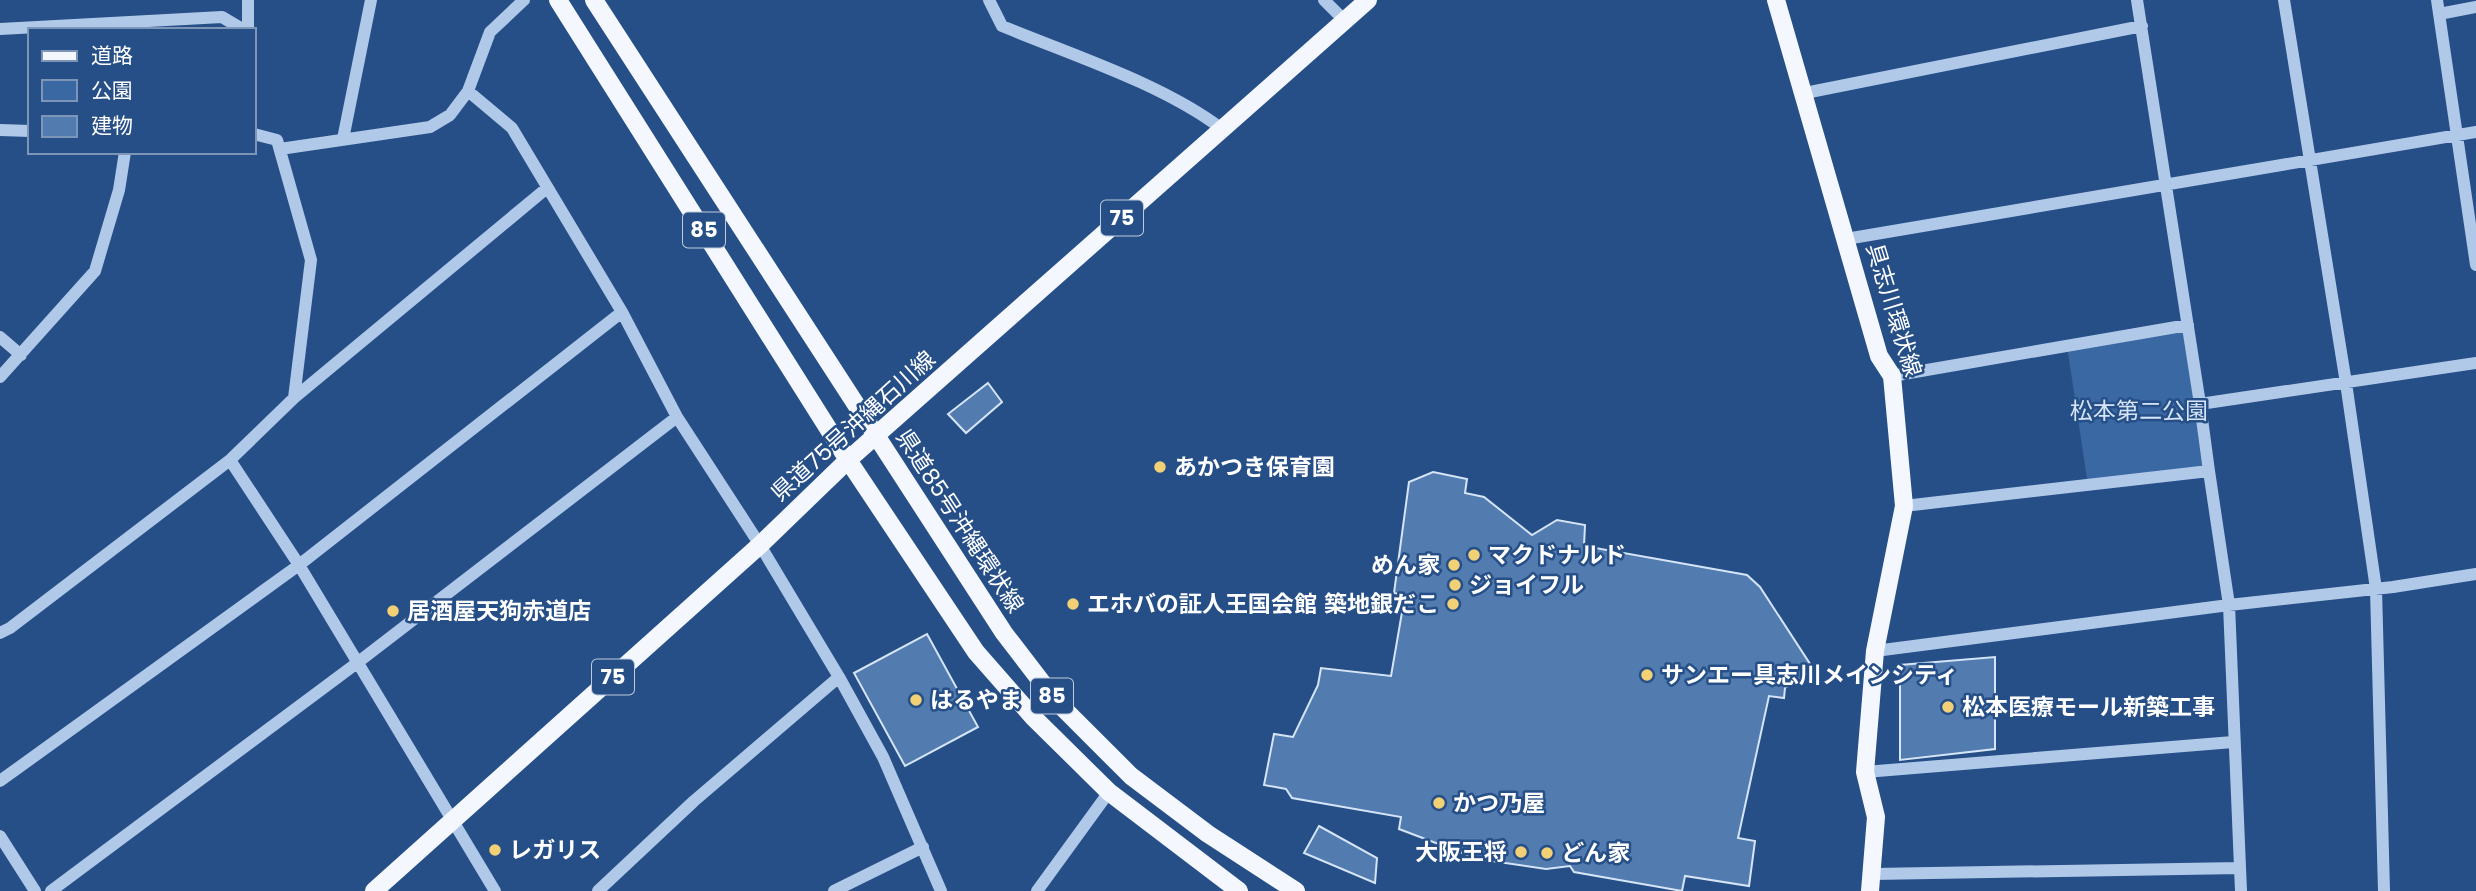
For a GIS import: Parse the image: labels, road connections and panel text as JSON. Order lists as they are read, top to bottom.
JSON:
{
  "streets": {
    "main road": [
      "75",
      "85",
      "具志川環状線",
      "県道75号沖縄石川線",
      "県道85号沖縄環状線"
    ]
  },
  "crossings": [
    ["85", "県道75号沖縄石川線"],
    ["県道75号沖縄石川線", "県道85号沖縄環状線"]
  ],
  "parks": ["松本第二公園"],
  "places": [
    "あかつき保育園",
    "マクドナルド",
    "めん家",
    "ジョイフル",
    "エホバの証人王国会館",
    "築地銀だこ",
    "居酒屋天狗赤道店",
    "サンエー具志川メインシティ",
    "はるやま",
    "松本医療モール新築工事",
    "かつ乃屋",
    "レガリス",
    "大阪王将",
    "どん家"
  ],
  "legend": ["道路", "公園", "建物"]
}
